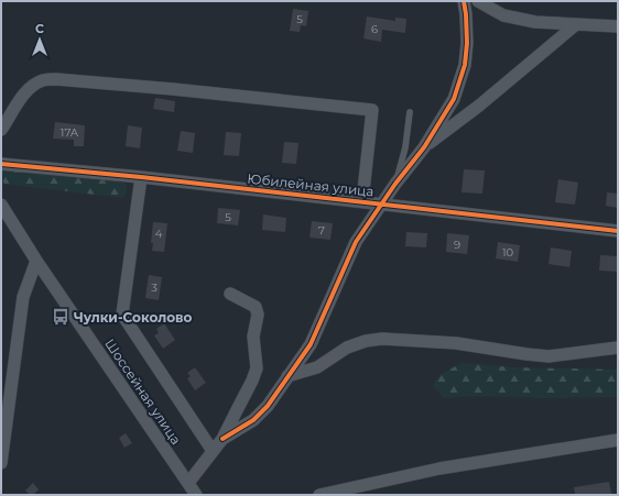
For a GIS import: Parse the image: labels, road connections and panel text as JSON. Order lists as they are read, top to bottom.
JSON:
{
  "streets": {
    "street": ["Юбилейная улица", "Шоссейная улица"]
  },
  "places": {
    "bus stop": ["Чулки-Соколово"]
  },
  "house_numbers": [
    "5",
    "6",
    "17А",
    "5",
    "7",
    "4",
    "9",
    "10",
    "3"
  ],
  "north": "top"
}
